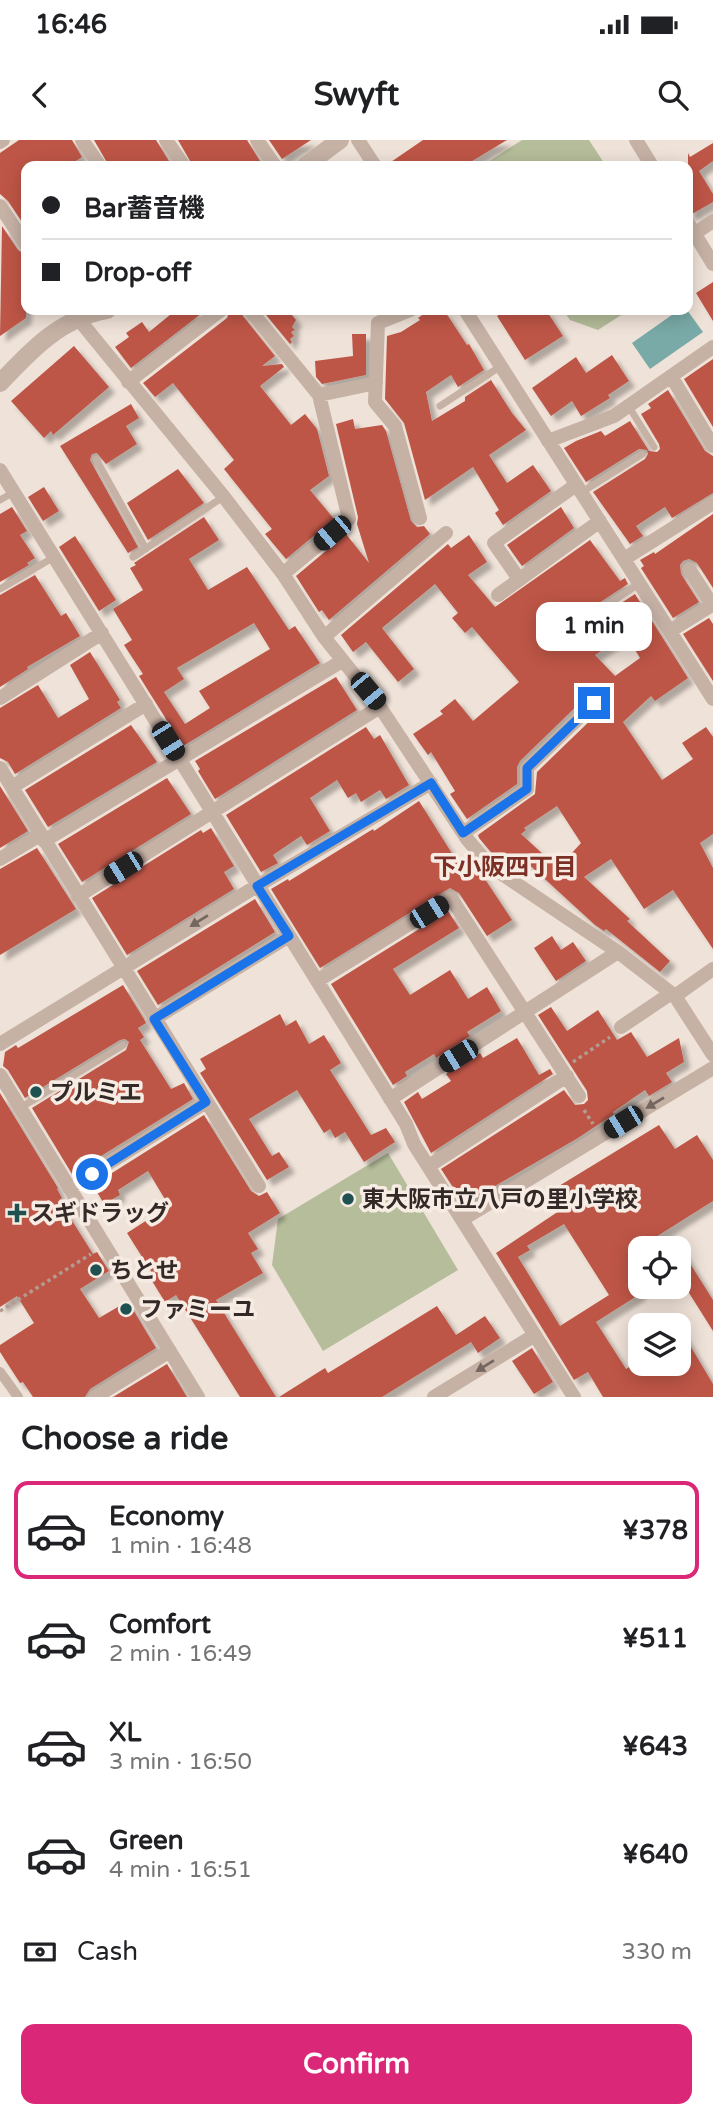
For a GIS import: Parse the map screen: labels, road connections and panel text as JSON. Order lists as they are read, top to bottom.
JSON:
{
  "districts": ["下小阪四丁目"],
  "places": {
    "other": [
      "プルミエ",
      "東大阪市立八戸の里小学校",
      "ちとせ",
      "ファミーユ"
    ],
    "health": ["スギドラッグ"]
  },
  "page": {
    "status": "16:46",
    "header": "Swyft",
    "banner": ["Bar蓄音機", "Drop-off"],
    "bubble": "1 min",
    "heading": "Choose a ride",
    "list": [
      {
        "name": "Economy",
        "note": "1 min · 16:48",
        "value": "¥378"
      },
      {
        "name": "Comfort",
        "note": "2 min · 16:49",
        "value": "¥511"
      },
      {
        "name": "XL",
        "note": "3 min · 16:50",
        "value": "¥643"
      },
      {
        "name": "Green",
        "note": "4 min · 16:51",
        "value": "¥640"
      }
    ],
    "pay": ["Cash", "330 m"],
    "buttons": "Confirm"
  }
}
